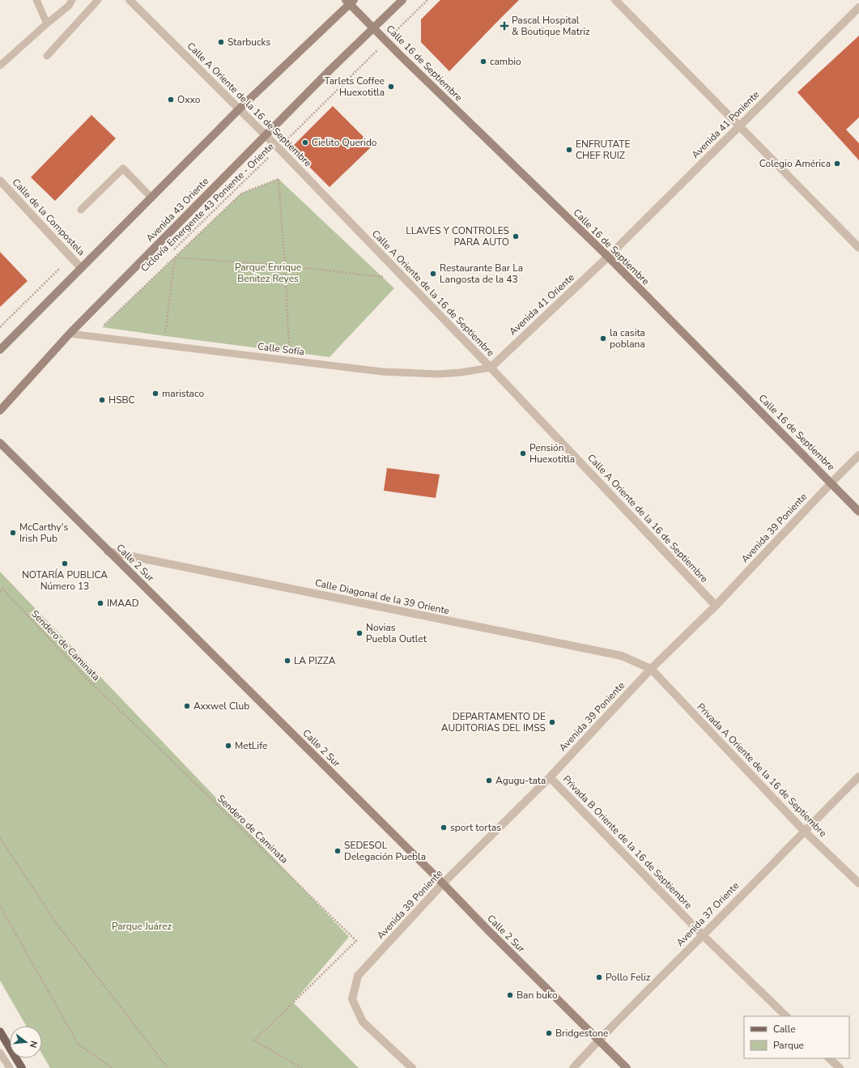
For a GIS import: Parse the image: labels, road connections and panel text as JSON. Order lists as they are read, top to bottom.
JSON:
{
  "streets": {
    "street": [
      "Calle 16 de Septiembre",
      "Calle A Oriente de la 16 de Septiembre",
      "Avenida 41 Poniente",
      "Avenida 43 Oriente",
      "Calle de la Compostela",
      "Avenida 41 Oriente",
      "Avenida 39 Poniente",
      "Calle 2 Sur",
      "Calle Diagonal de la 39 Oriente",
      "Privada A Oriente de la 16 de Septiembre",
      "Privada B Oriente de la 16 de Septiembre",
      "Avenida 37 Oriente"
    ],
    "lane": ["Calle Sofía"],
    "path": ["Ciclovía Emergente 43 Poniente - Oriente", "Sendero de Caminata"]
  },
  "crossings": [
    ["Calle 16 de Septiembre", "Avenida 41 Poniente"],
    ["Calle 16 de Septiembre", "Ciclovía Emergente 43 Poniente - Oriente"],
    ["Calle 16 de Septiembre", "Avenida 43 Oriente"],
    ["Calle 16 de Septiembre", "Avenida 41 Oriente"],
    ["Calle 16 de Septiembre", "Avenida 39 Poniente"],
    ["Calle A Oriente de la 16 de Septiembre", "Ciclovía Emergente 43 Poniente - Oriente"],
    ["Calle A Oriente de la 16 de Septiembre", "Avenida 43 Oriente"],
    ["Calle A Oriente de la 16 de Septiembre", "Avenida 41 Oriente"],
    ["Calle A Oriente de la 16 de Septiembre", "Calle Sofía"],
    ["Calle A Oriente de la 16 de Septiembre", "Avenida 39 Poniente"],
    ["Avenida 41 Poniente", "Avenida 41 Oriente"],
    ["Avenida 43 Oriente", "Calle Sofía"],
    ["Avenida 41 Oriente", "Calle Sofía"],
    ["Avenida 39 Poniente", "Calle 2 Sur"],
    ["Avenida 39 Poniente", "Calle Diagonal de la 39 Oriente"],
    ["Avenida 39 Poniente", "Privada A Oriente de la 16 de Septiembre"],
    ["Avenida 39 Poniente", "Privada B Oriente de la 16 de Septiembre"],
    ["Calle 2 Sur", "Calle Diagonal de la 39 Oriente"],
    ["Calle 2 Sur", "Avenida 37 Oriente"],
    ["Calle Diagonal de la 39 Oriente", "Privada A Oriente de la 16 de Septiembre"],
    ["Privada A Oriente de la 16 de Septiembre", "Avenida 37 Oriente"],
    ["Privada B Oriente de la 16 de Septiembre", "Avenida 37 Oriente"]
  ],
  "parks": ["Parque Enrique Benitez Reyes", "Parque Juárez"],
  "places": {
    "health": ["Pascal Hospital & Boutique Matriz"],
    "other": [
      "Starbucks",
      "cambio",
      "Tarlets Coffee Huexotitla",
      "Oxxo",
      "Cielito Querido",
      "ENFRUTATE CHEF RUIZ",
      "Colegio América",
      "LLAVES Y CONTROLES PARA AUTO",
      "Restaurante Bar La Langosta de la 43",
      "la casita poblana",
      "maristaco",
      "HSBC",
      "Pensión Huexotitla",
      "McCarthy's Irish Pub",
      "NOTARÍA PUBLICA Número 13",
      "IMAAD",
      "Novias Puebla Outlet",
      "LA PIZZA",
      "Axxwel Club",
      "DEPARTAMENTO DE AUDITORIAS DEL IMSS",
      "MetLife",
      "Agugu-tata",
      "sport tortas",
      "SEDESOL Delegación Puebla",
      "Pollo Feliz",
      "Ban buko",
      "Bridgestone"
    ]
  },
  "legend": ["Calle", "Parque"],
  "north": "right"
}
